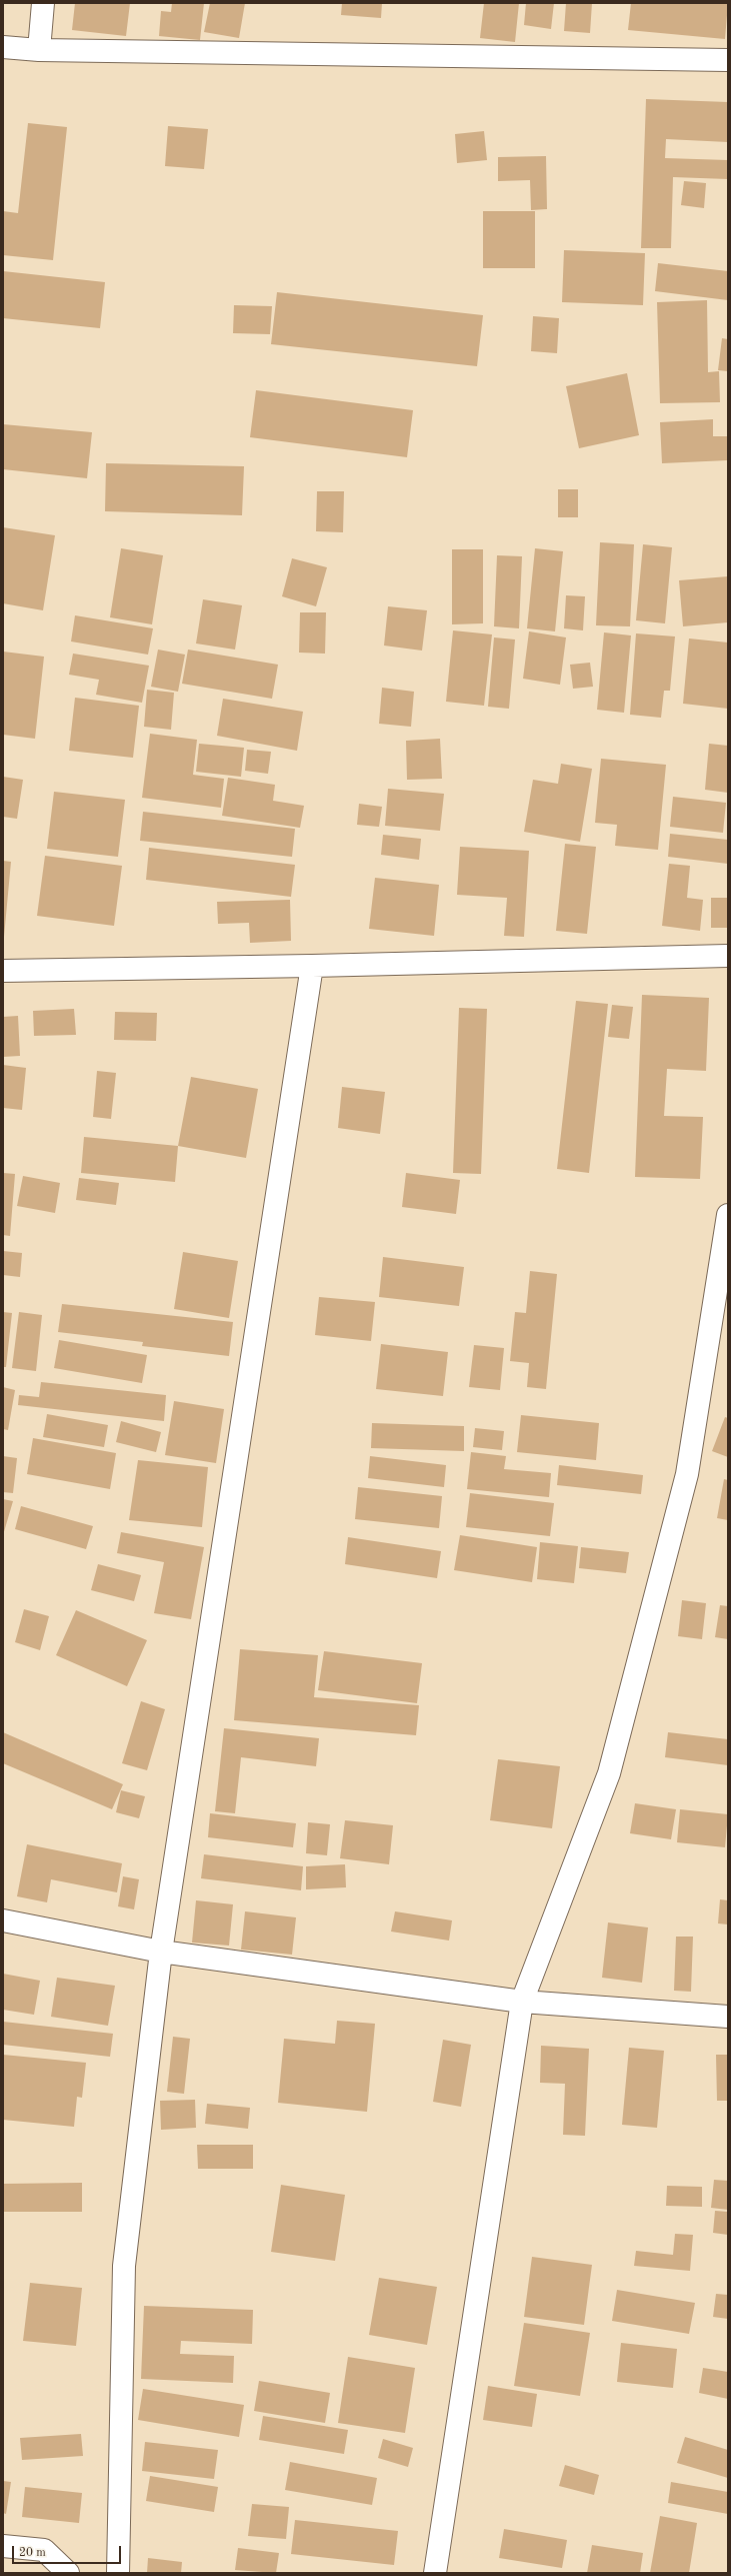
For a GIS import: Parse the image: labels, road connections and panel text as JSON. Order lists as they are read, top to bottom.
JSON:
{
  "scale_bar": "20 m"
}
